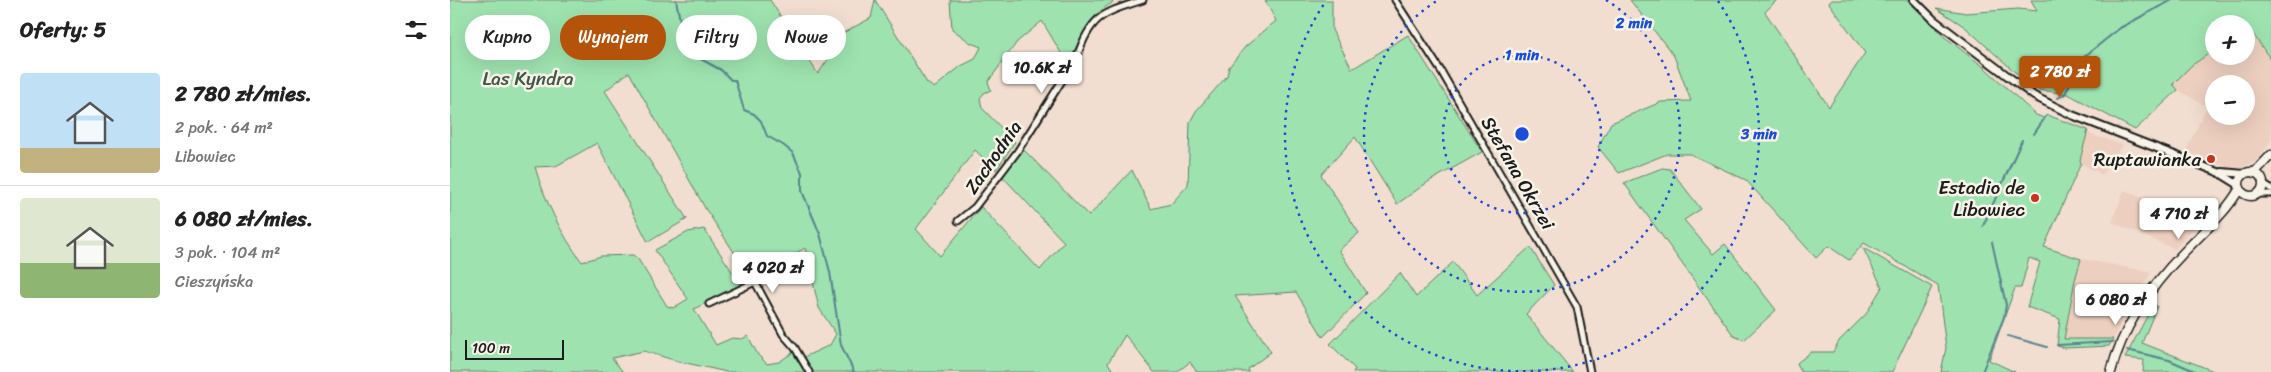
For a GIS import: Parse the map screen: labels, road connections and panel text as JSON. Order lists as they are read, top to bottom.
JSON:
{
  "streets": {
    "street": ["Zachodnia", "Stefana Okrzei"]
  },
  "parks": ["Las Kyndra"],
  "places": ["Ruptawianka", "Estadio de Libowiec"],
  "scale_bar": "100 m",
  "page": {
    "heading": "Oferty: 5",
    "map_buttons": ["+", "−"],
    "chip": [
      "Kupno",
      "Wynajem",
      "Filtry",
      "Nowe"
    ],
    "price": [
      "10.6K zł",
      "2 780 zł",
      "4 710 zł",
      "4 020 zł",
      "6 080 zł"
    ],
    "list": [
      {
        "name": "2 780 zł/mies.",
        "note": "2 pok. · 64 m² · Libowiec"
      },
      {
        "name": "6 080 zł/mies.",
        "note": "3 pok. · 104 m² · Cieszyńska"
      }
    ],
    "scale": "100 m"
  },
  "rings": ["2 min", "1 min", "3 min"]
}
